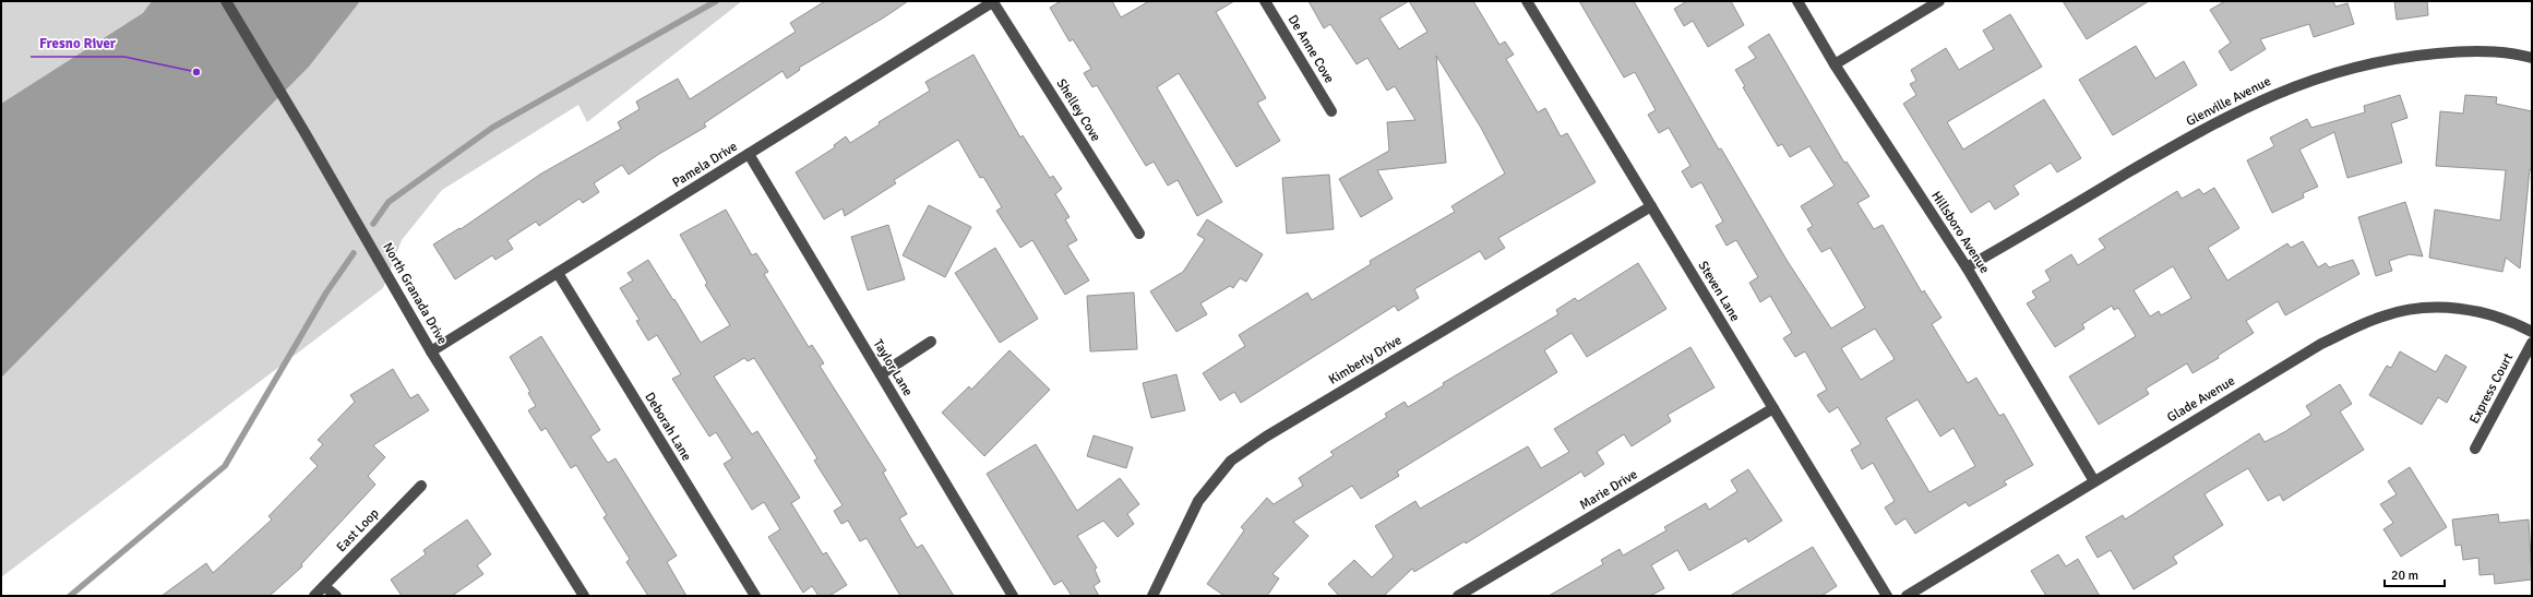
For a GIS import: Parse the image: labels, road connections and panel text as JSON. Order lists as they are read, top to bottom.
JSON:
{
  "streets": {
    "street": [
      "De Anne Cove",
      "Glenville Avenue",
      "Shelley Cove",
      "Pamela Drive",
      "Hillsboro Avenue",
      "Steven Lane",
      "North Granada Drive",
      "Kimberly Drive",
      "Taylor Lane",
      "Express Court",
      "Glade Avenue",
      "Deborah Lane",
      "Marie Drive",
      "East Loop"
    ]
  },
  "crossings": [
    ["Glenville Avenue", "Hillsboro Avenue"],
    ["Shelley Cove", "Pamela Drive"],
    ["Pamela Drive", "North Granada Drive"],
    ["Pamela Drive", "Taylor Lane"],
    ["Pamela Drive", "Deborah Lane"],
    ["Hillsboro Avenue", "Glade Avenue"],
    ["Steven Lane", "Kimberly Drive"],
    ["Steven Lane", "Marie Drive"]
  ],
  "places": ["Fresno River"],
  "scale_bar": "20 m"
}
